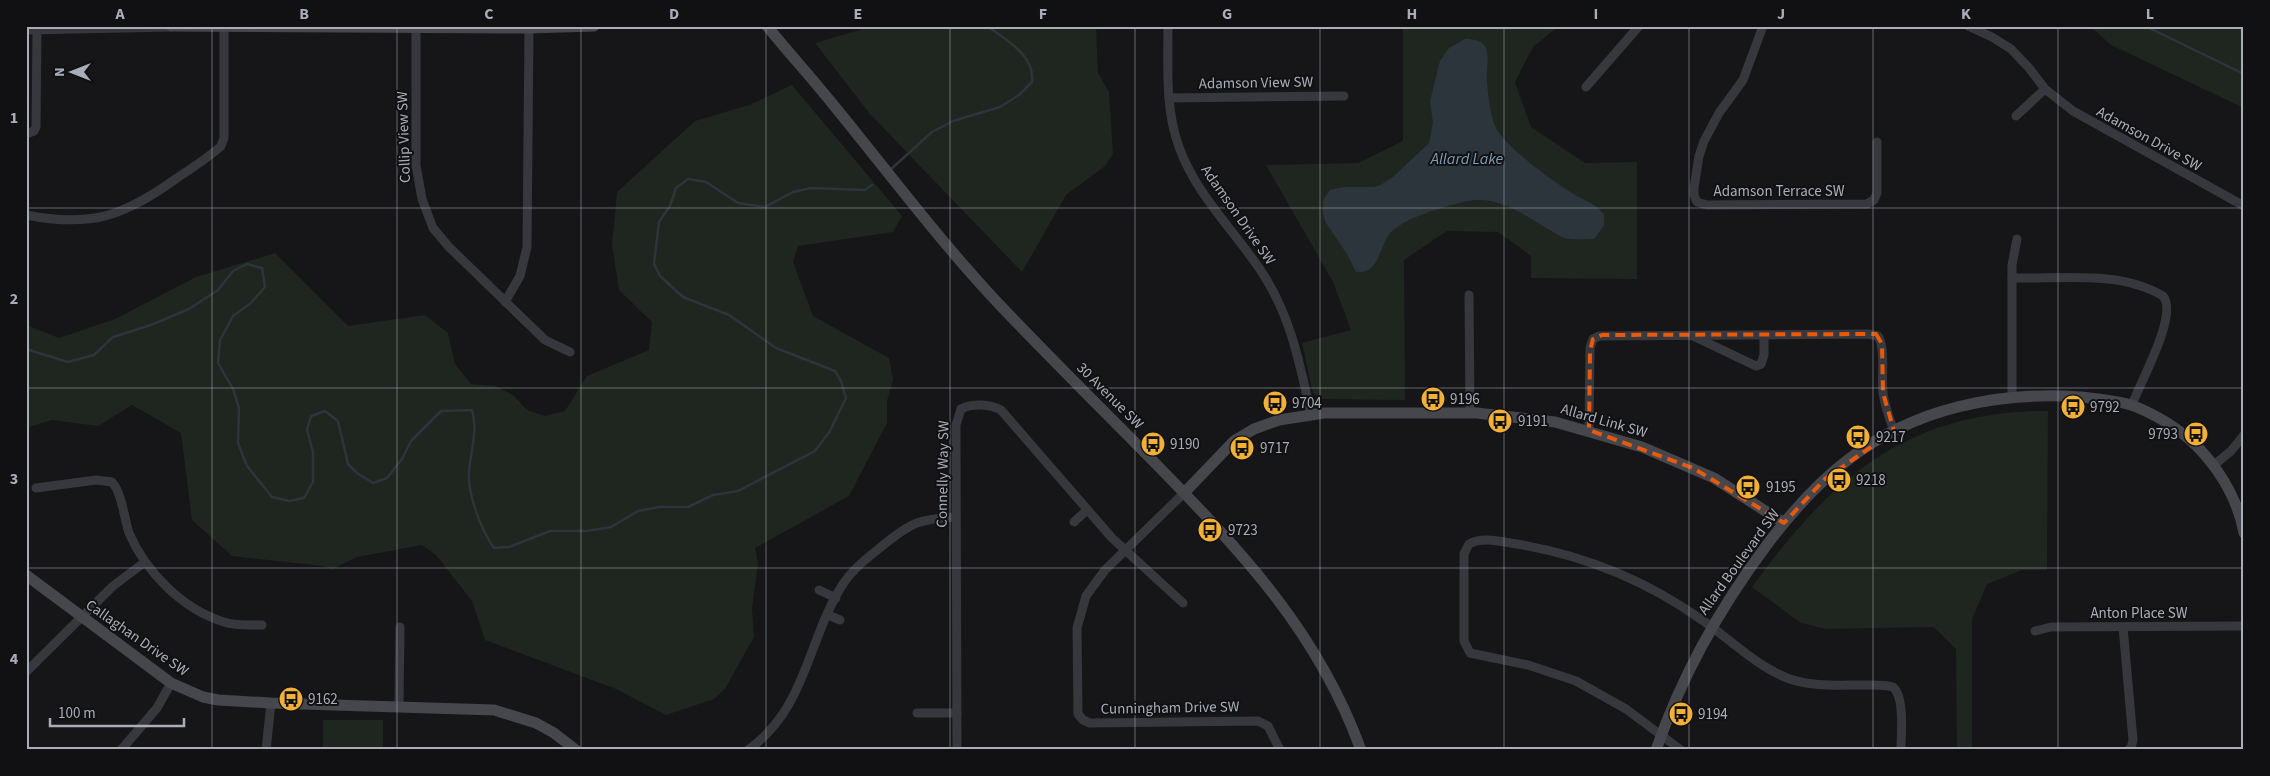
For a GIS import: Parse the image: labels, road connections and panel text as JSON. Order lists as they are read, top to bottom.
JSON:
{
  "streets": {
    "street": [
      "Adamson View SW",
      "Collip View SW",
      "Adamson Drive SW",
      "Adamson Terrace SW",
      "30 Avenue SW",
      "Allard Link SW",
      "Connelly Way SW",
      "Allard Boulevard SW",
      "Anton Place SW",
      "Callaghan Drive SW",
      "Cunningham Drive SW"
    ]
  },
  "crossings": [
    ["Adamson View SW", "Adamson Drive SW"],
    ["Adamson Drive SW", "Allard Link SW"],
    ["30 Avenue SW", "Allard Link SW"],
    ["30 Avenue SW", "Cunningham Drive SW"],
    ["Allard Link SW", "Allard Boulevard SW"],
    ["Allard Link SW", "Cunningham Drive SW"],
    ["Connelly Way SW", "Cunningham Drive SW"]
  ],
  "water": ["Allard Lake"],
  "places": {
    "bus stop": [
      "9196",
      "9704",
      "9792",
      "9191",
      "9793",
      "9217",
      "9190",
      "9717",
      "9218",
      "9195",
      "9723",
      "9162",
      "9194"
    ]
  },
  "scale_bar": "100 m",
  "north": "left",
  "grid": {
    "columns": [
      "A",
      "B",
      "C",
      "D",
      "E",
      "F",
      "G",
      "H",
      "I",
      "J",
      "K",
      "L"
    ],
    "rows": [
      "1",
      "2",
      "3",
      "4"
    ]
  }
}
